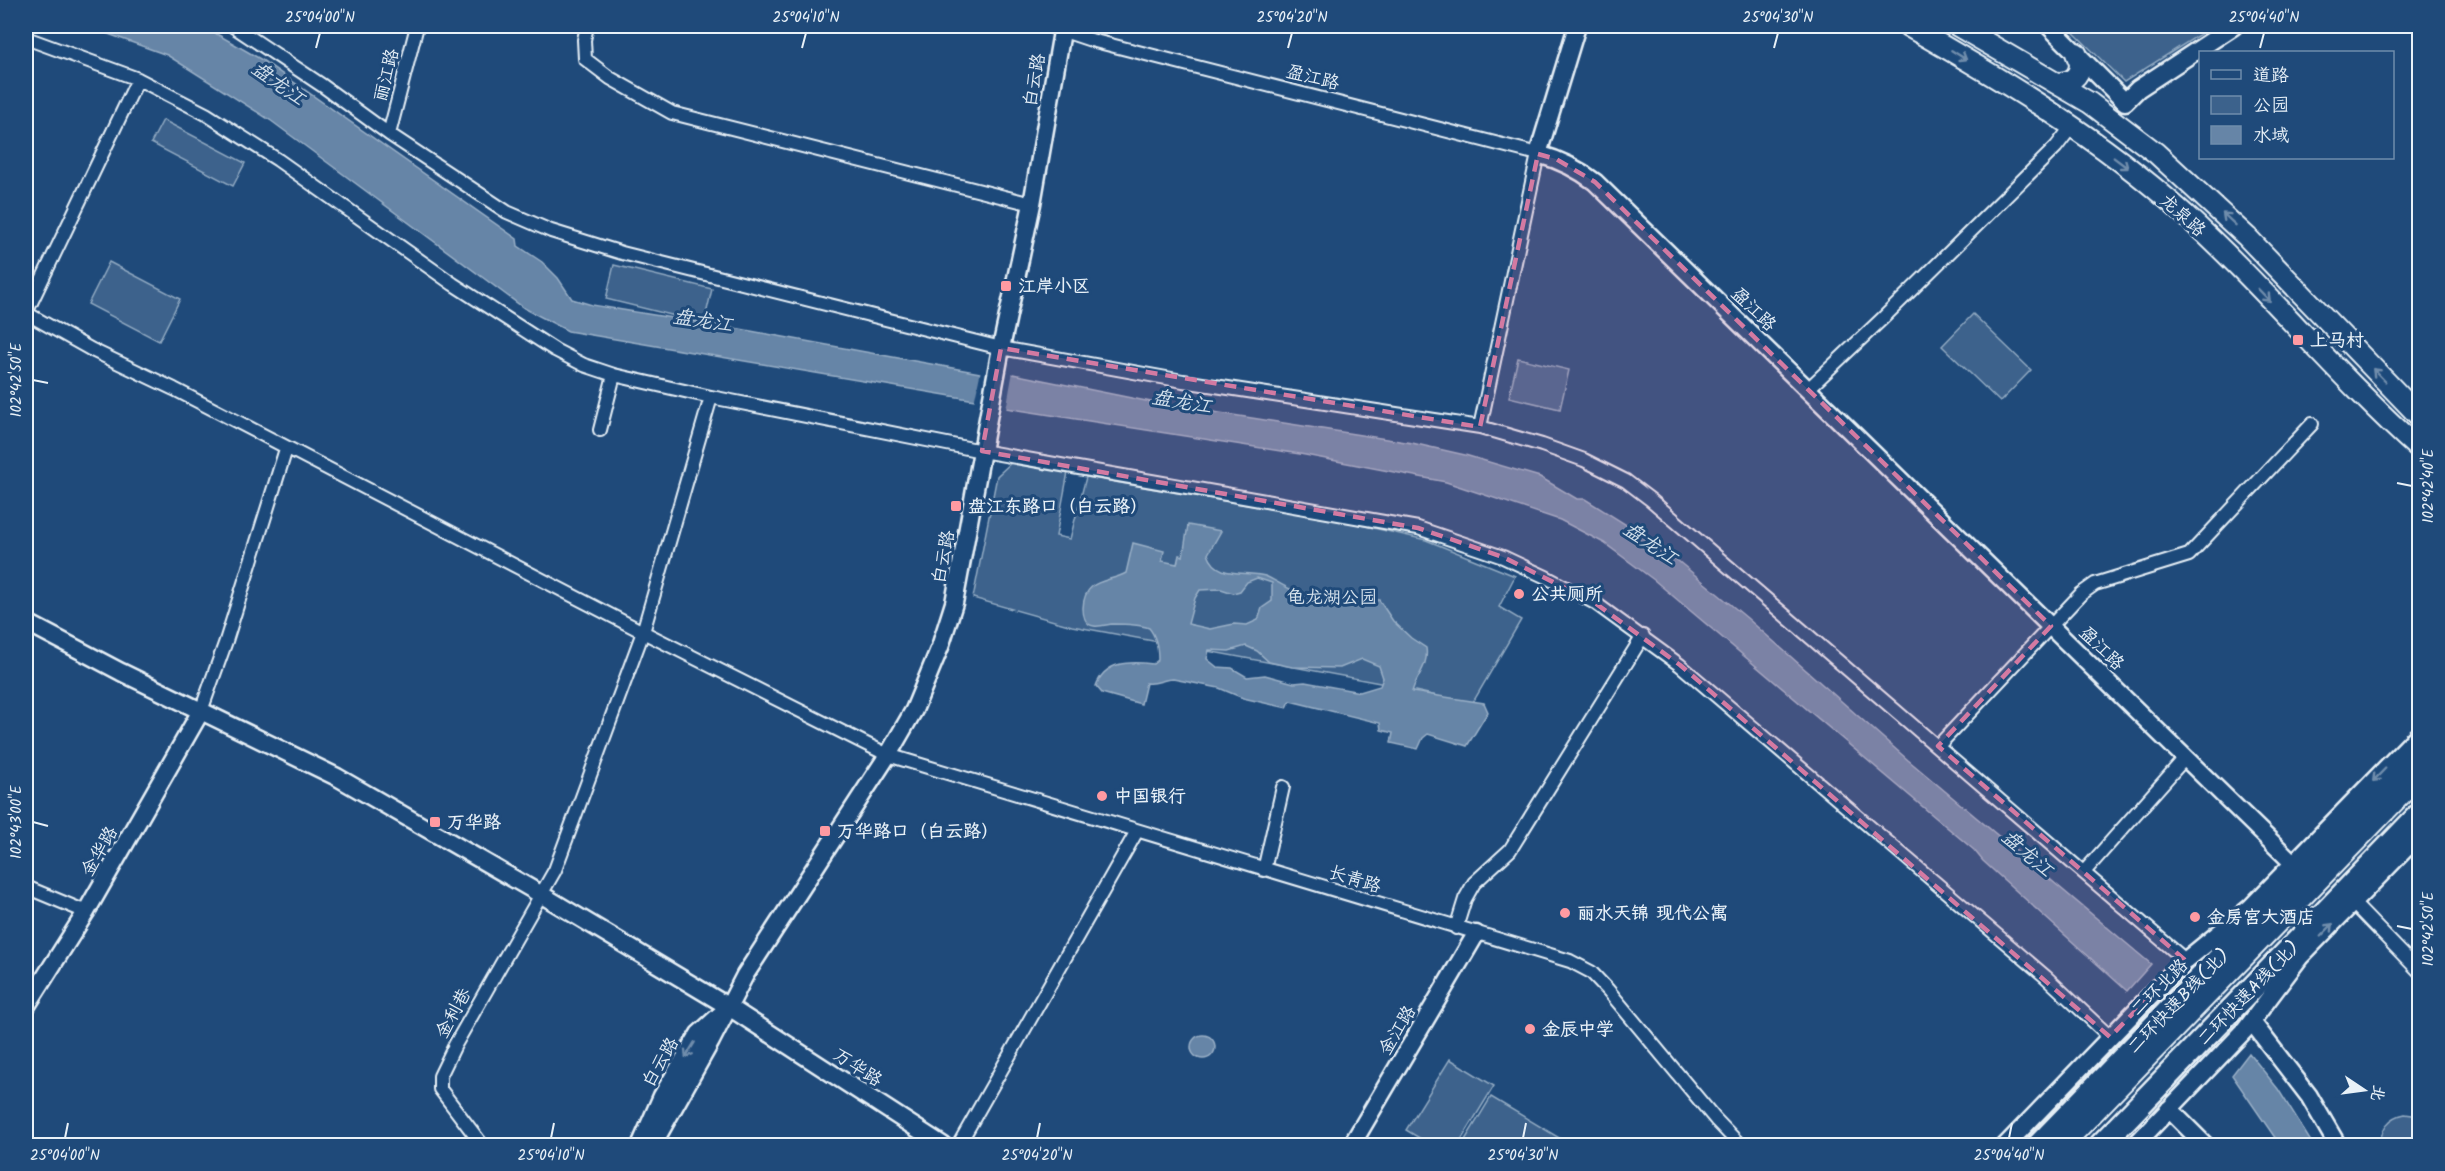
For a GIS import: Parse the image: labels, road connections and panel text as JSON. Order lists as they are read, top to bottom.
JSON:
{
  "streets": {
    "highway": ["二环快速A线(北)", "二环快速B线(北)"],
    "main road": ["龙泉路"],
    "street": [
      "丽江路",
      "盈江路",
      "白云路",
      "金华路",
      "长青路",
      "二环北路",
      "金利巷",
      "金江路",
      "万华路"
    ]
  },
  "crossings": [
    ["盈江路", "白云路"],
    ["盈江路", "二环北路"],
    ["白云路", "长青路"],
    ["白云路", "万华路"],
    ["金华路", "万华路"],
    ["长青路", "金利巷"],
    ["长青路", "金江路"],
    ["金利巷", "万华路"]
  ],
  "water": ["盘龙江"],
  "parks": ["龟龙湖公园"],
  "places": {
    "transit": [
      "江岸小区",
      "上马村",
      "盘江东路口（白云路）",
      "万华路",
      "万华路口（白云路）"
    ],
    "other": [
      "公共厕所",
      "中国银行",
      "丽水天锦 现代公寓",
      "金房宫大酒店",
      "金辰中学"
    ]
  },
  "legend": ["道路", "公园", "水域"],
  "north": "right",
  "coordinates": [
    "25°04'00\"N",
    "25°04'10\"N",
    "25°04'20\"N",
    "25°04'30\"N",
    "25°04'40\"N",
    "102°42'50\"E",
    "102°42'40\"E",
    "102°43'00\"E"
  ]
}
